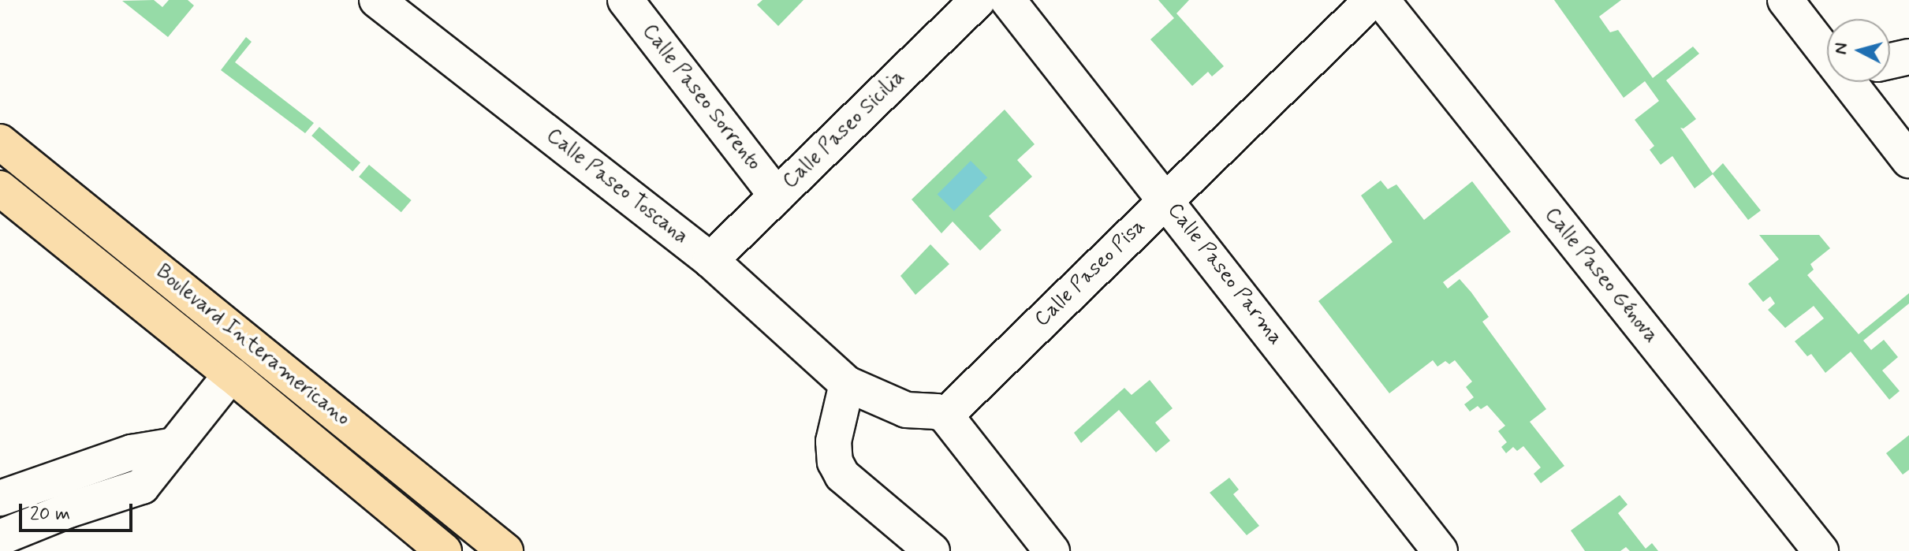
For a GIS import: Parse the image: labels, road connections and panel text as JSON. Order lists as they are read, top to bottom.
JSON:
{
  "streets": {
    "main road": ["Boulevard Interamericano"],
    "street": [
      "Calle Paseo Sorrento",
      "Calle Paseo Sicilia",
      "Calle Paseo Toscana",
      "Calle Paseo Pisa",
      "Calle Paseo Parma",
      "Calle Paseo Génova"
    ]
  },
  "crossings": [
    ["Calle Paseo Sorrento", "Calle Paseo Sicilia"],
    ["Calle Paseo Sicilia", "Calle Paseo Toscana"],
    ["Calle Paseo Toscana", "Calle Paseo Pisa"],
    ["Calle Paseo Pisa", "Calle Paseo Parma"]
  ],
  "scale_bar": "20 m",
  "north": "left"
}
